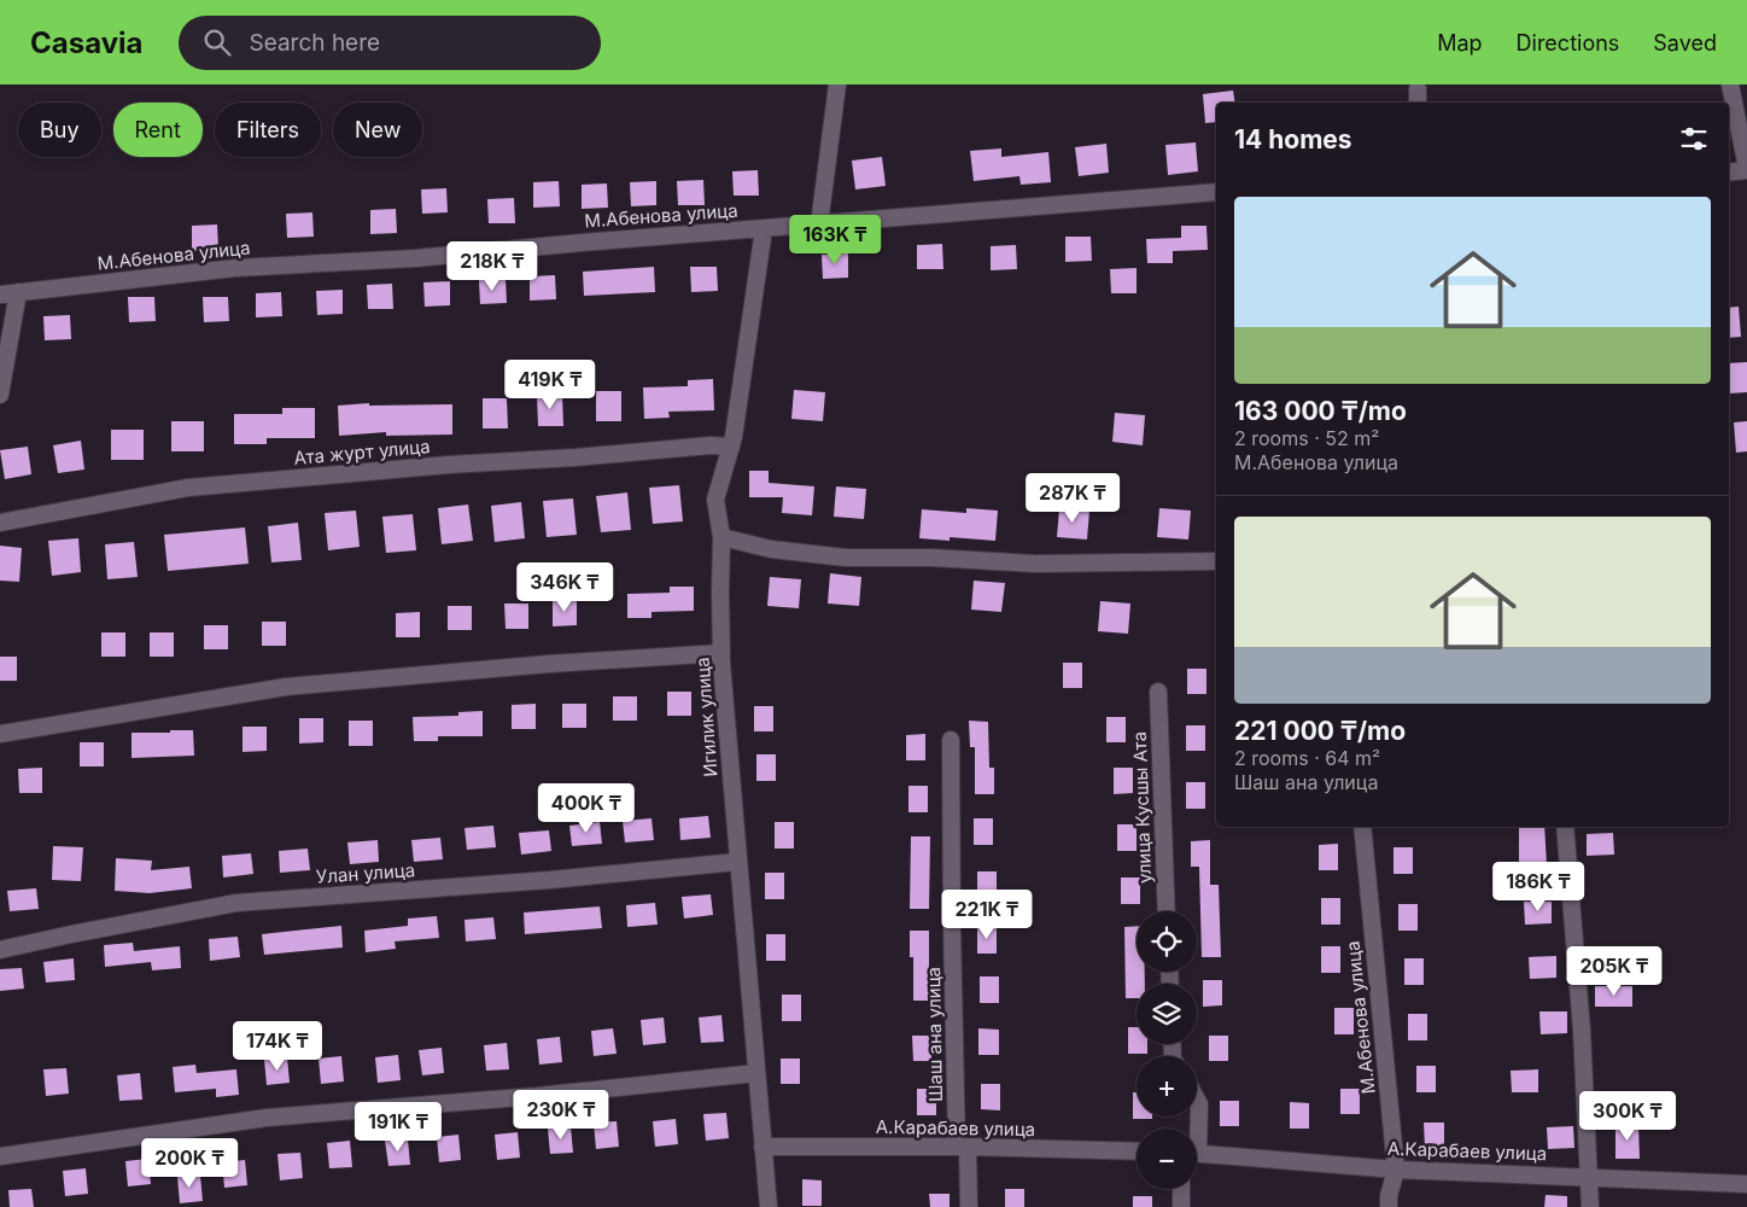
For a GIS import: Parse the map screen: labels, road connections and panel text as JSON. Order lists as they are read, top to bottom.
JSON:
{
  "streets": {
    "street": [
      "М.Абенова улица",
      "Ата журт улица",
      "Игилик улица",
      "улица Кусшы Ата",
      "Улан улица",
      "Шаш ана улица",
      "А.Карабаев улица"
    ]
  },
  "crossings": [
    ["М.Абенова улица", "Игилик улица"],
    ["М.Абенова улица", "А.Карабаев улица"],
    ["Ата журт улица", "Игилик улица"],
    ["Игилик улица", "Улан улица"],
    ["Игилик улица", "А.Карабаев улица"],
    ["Шаш ана улица", "А.Карабаев улица"]
  ],
  "page": {
    "header": "Casavia",
    "search": "Search here",
    "nav": ["Map", "Directions", "Saved"],
    "chip": [
      "Buy",
      "Rent",
      "Filters",
      "New"
    ],
    "heading": "14 homes",
    "list": [
      {
        "name": "163 000 ₸/mo",
        "note": "2 rooms · 52 m² · М.Абенова улица"
      },
      {
        "name": "221 000 ₸/mo",
        "note": "2 rooms · 64 m² · Шаш ана улица"
      }
    ],
    "price": [
      "163K ₸",
      "218K ₸",
      "419K ₸",
      "287K ₸",
      "346K ₸",
      "400K ₸",
      "186K ₸",
      "221K ₸",
      "205K ₸",
      "174K ₸",
      "230K ₸",
      "300K ₸",
      "191K ₸",
      "200K ₸"
    ],
    "map_buttons": ["+", "−"]
  }
}
